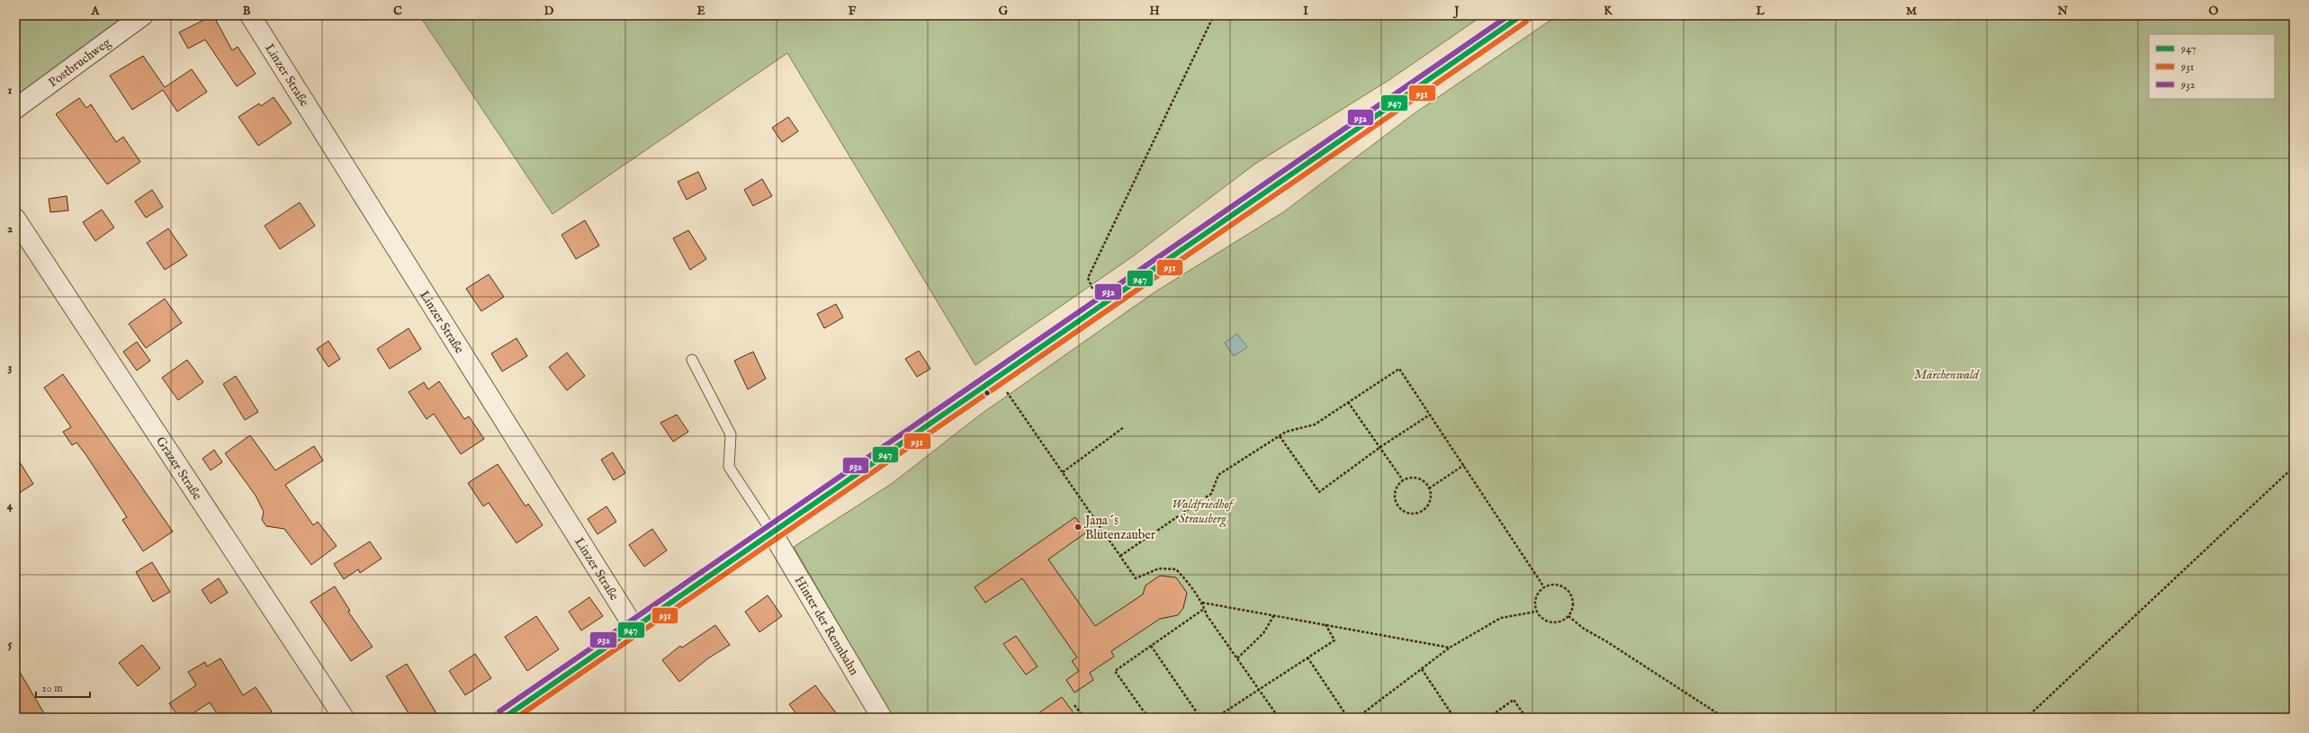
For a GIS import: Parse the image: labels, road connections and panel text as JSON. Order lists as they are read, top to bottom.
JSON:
{
  "streets": {
    "street": [
      "Postbruchweg",
      "Linzer Straße",
      "Grazer Straße",
      "Hinter der Rennbahn"
    ]
  },
  "parks": ["Märchenwald", "Waldfriedhof Strausberg"],
  "places": ["Jana´s Blütenzauber"],
  "lines": ["transit line 947", "transit line 932", "transit line 931"],
  "legend": ["947", "931", "932"],
  "scale_bar": "20 m",
  "grid": {
    "columns": [
      "A",
      "B",
      "C",
      "D",
      "E",
      "F",
      "G",
      "H",
      "I",
      "J",
      "K",
      "L",
      "M",
      "N",
      "O"
    ],
    "rows": [
      "1",
      "2",
      "3",
      "4",
      "5"
    ]
  }
}
